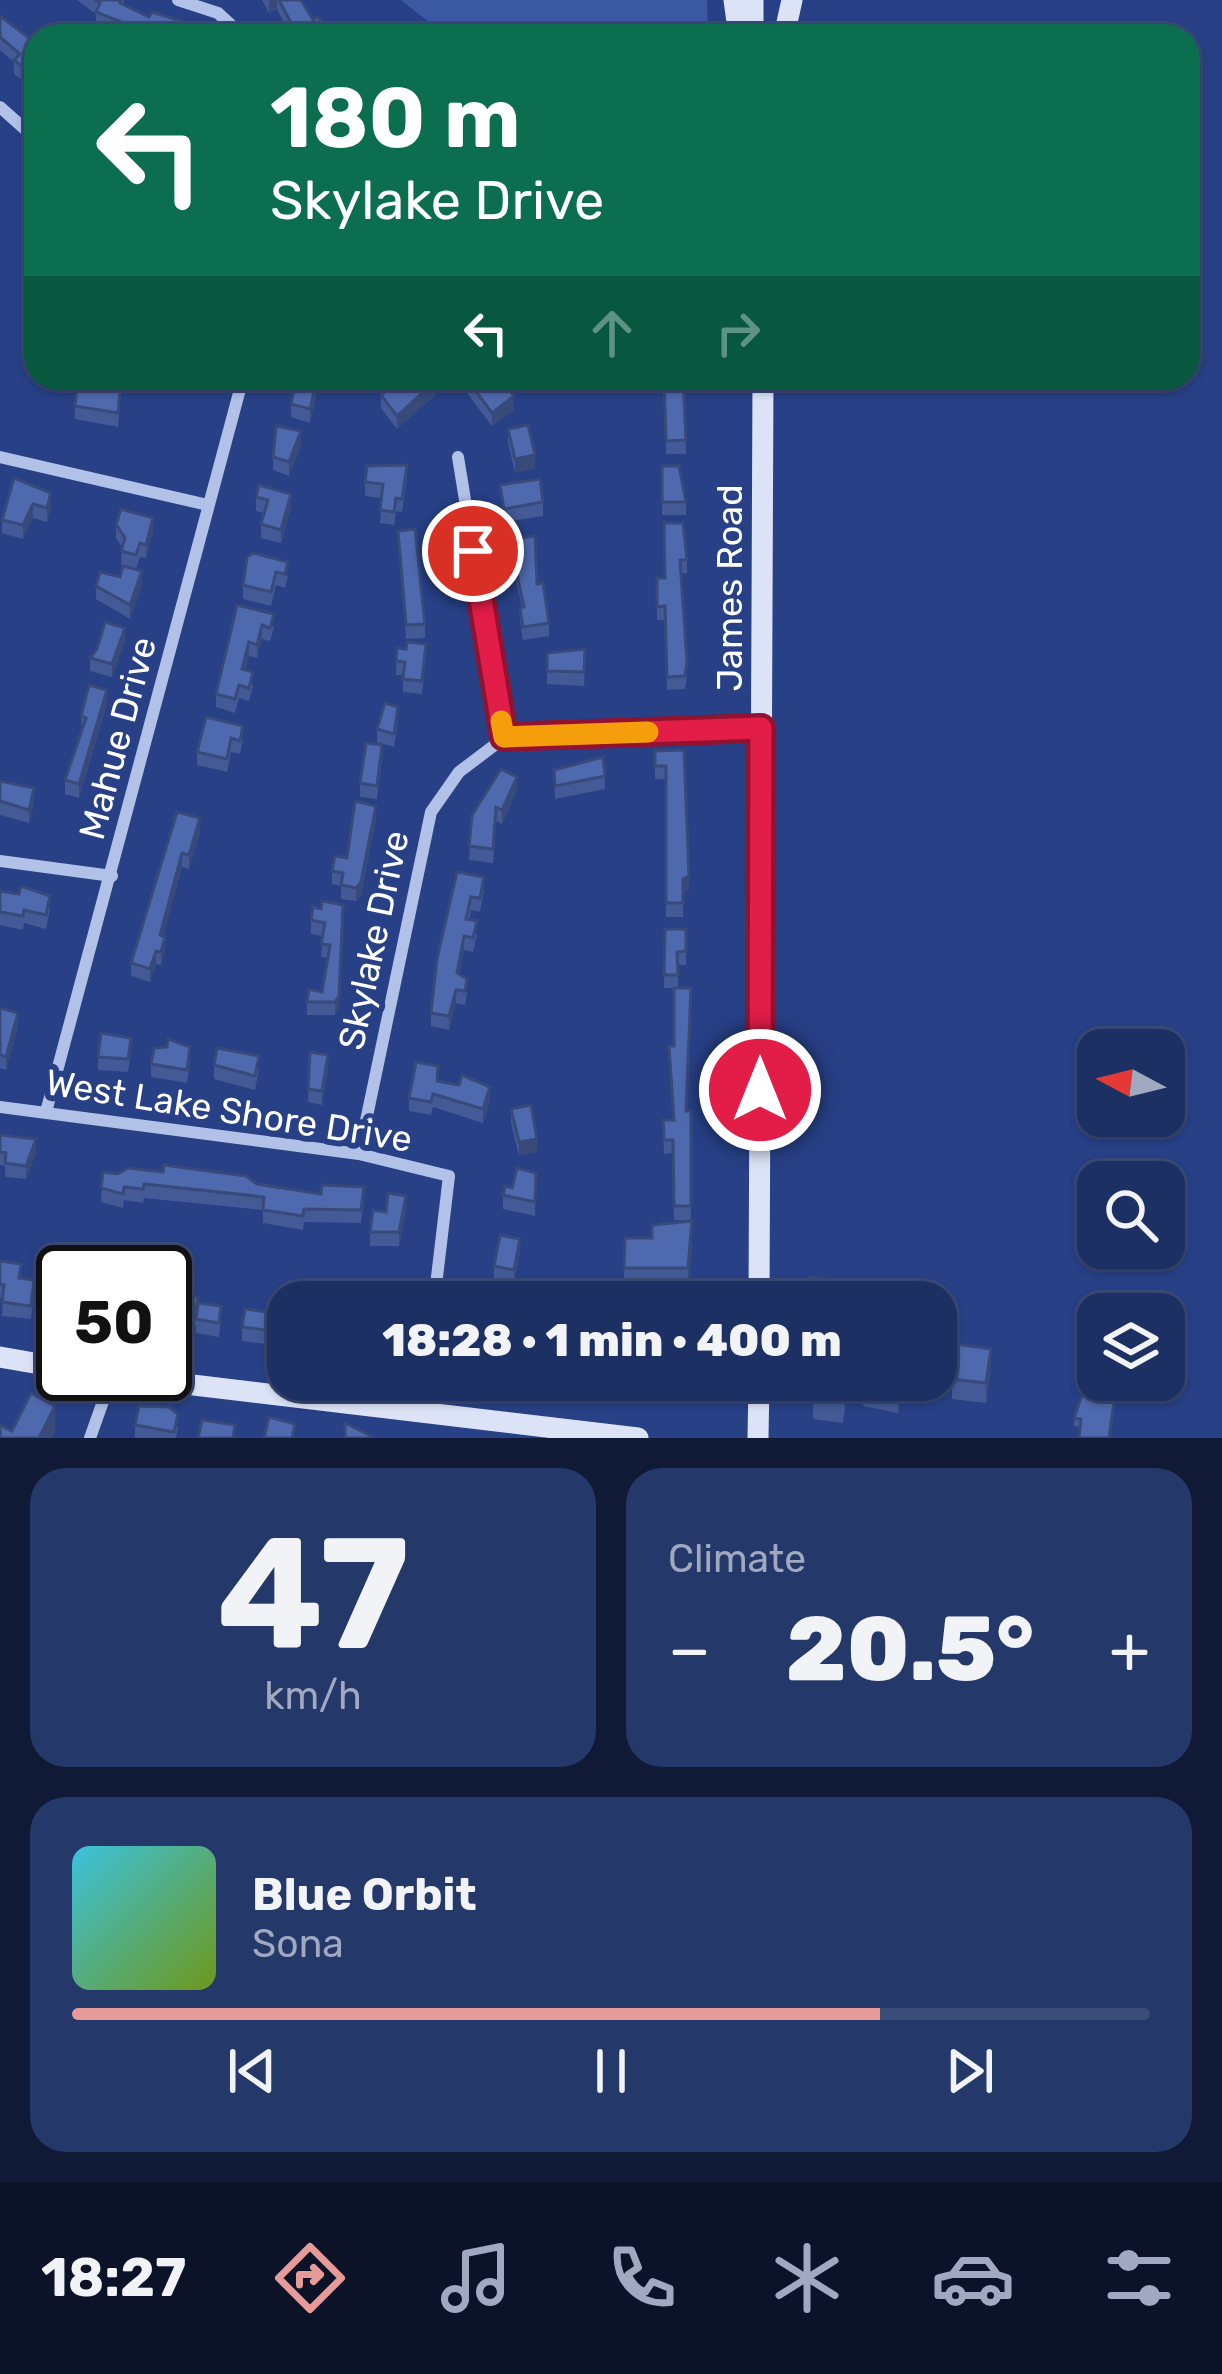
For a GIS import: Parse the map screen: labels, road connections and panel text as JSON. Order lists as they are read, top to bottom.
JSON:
{
  "streets": {
    "main road": ["James Road"],
    "street": ["Mahue Drive", "Skylake Drive", "West Lake Shore Drive"]
  },
  "crossings": [
    ["Mahue Drive", "West Lake Shore Drive"],
    ["Skylake Drive", "West Lake Shore Drive"]
  ],
  "north": "left",
  "page": {
    "turn": ["180 m", "Skylake Drive"],
    "limit": "50",
    "trip": "18:28 · 1 min · 400 m",
    "tile": [
      ["47", "km/h"],
      "Climate"
    ],
    "heat": ["−", "20.5°", "+"],
    "song": ["Blue Orbit", "Sona"],
    "tabs": "18:27"
  }
}
